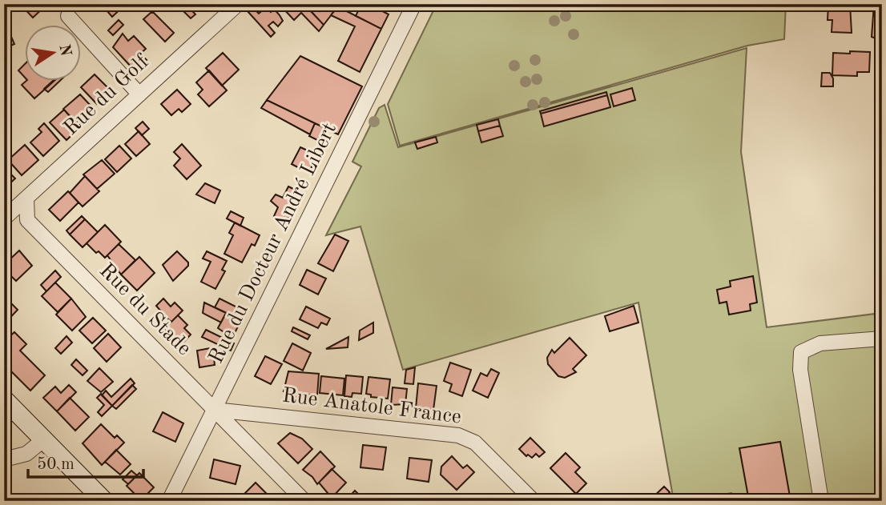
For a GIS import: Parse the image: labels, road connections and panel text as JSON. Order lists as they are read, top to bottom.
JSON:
{
  "streets": {
    "street": [
      "Rue du Golf",
      "Rue du Docteur André Libert",
      "Rue du Stade",
      "Rue Anatole France"
    ]
  },
  "crossings": [
    ["Rue du Docteur André Libert", "Rue du Stade"],
    ["Rue du Docteur André Libert", "Rue Anatole France"],
    ["Rue du Stade", "Rue Anatole France"]
  ],
  "scale_bar": "50 m",
  "north": "right"
}
